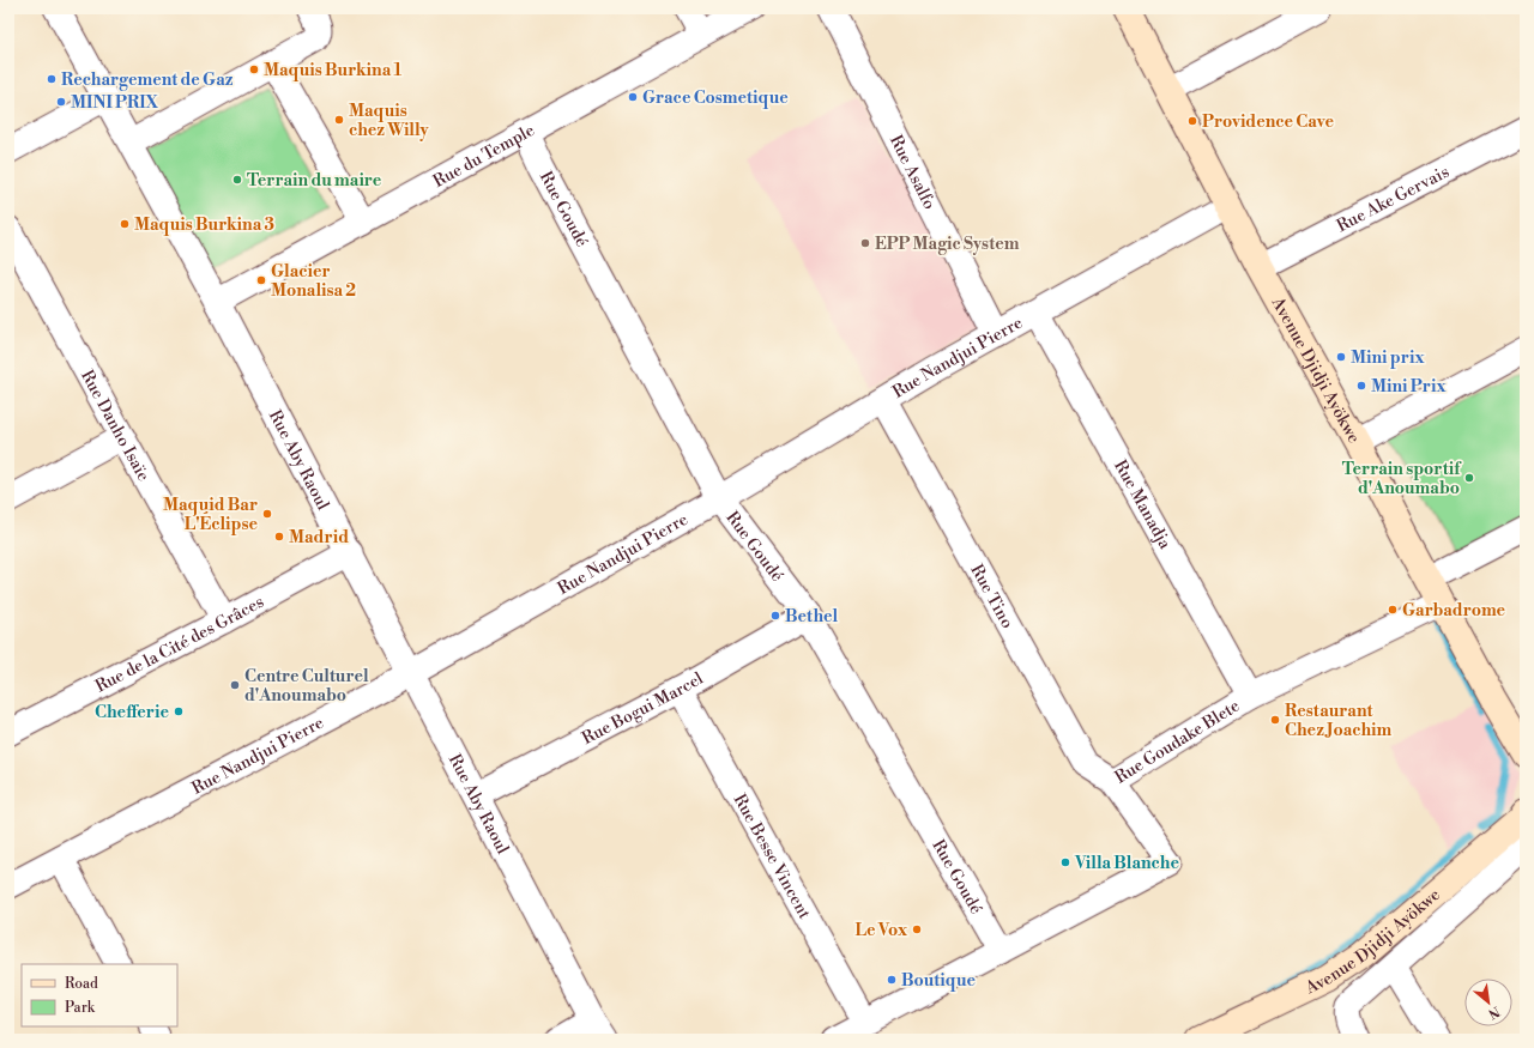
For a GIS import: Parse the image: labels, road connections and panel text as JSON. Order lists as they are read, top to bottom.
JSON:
{
  "streets": {
    "street": [
      "Rue du Temple",
      "Rue Asalfo",
      "Rue Ake Gervais",
      "Rue Goudé",
      "Rue Nandjui Pierre",
      "Avenue Djidji Ayökwe",
      "Rue Danho Isaïe",
      "Rue Aby Raoul",
      "Rue Manadja",
      "Rue Tino",
      "Rue de la Cité des Grâces",
      "Rue Bogui Marcel",
      "Rue Goudake Blete",
      "Rue Besse Vincent"
    ]
  },
  "crossings": [
    ["Rue du Temple", "Rue Goudé"],
    ["Rue du Temple", "Rue Aby Raoul"],
    ["Rue Asalfo", "Rue Nandjui Pierre"],
    ["Rue Ake Gervais", "Avenue Djidji Ayökwe"],
    ["Rue Goudé", "Rue Nandjui Pierre"],
    ["Rue Goudé", "Rue Bogui Marcel"],
    ["Rue Goudé", "Rue Goudake Blete"],
    ["Rue Nandjui Pierre", "Avenue Djidji Ayökwe"],
    ["Rue Nandjui Pierre", "Rue Aby Raoul"],
    ["Rue Nandjui Pierre", "Rue Manadja"],
    ["Rue Nandjui Pierre", "Rue Tino"],
    ["Avenue Djidji Ayökwe", "Rue Goudake Blete"],
    ["Rue Danho Isaïe", "Rue de la Cité des Grâces"],
    ["Rue Aby Raoul", "Rue de la Cité des Grâces"],
    ["Rue Aby Raoul", "Rue Bogui Marcel"],
    ["Rue Manadja", "Rue Goudake Blete"],
    ["Rue Tino", "Rue Goudake Blete"],
    ["Rue Bogui Marcel", "Rue Besse Vincent"],
    ["Rue Goudake Blete", "Rue Besse Vincent"]
  ],
  "places": [
    "Maquis Burkina 1",
    "Rechargement de Gaz",
    "Grace Cosmetique",
    "MINI PRIX",
    "Maquis chez Willy",
    "Providence Cave",
    "Terrain du maire",
    "Maquis Burkina 3",
    "EPP Magic System",
    "Glacier Monalisa 2",
    "Mini prix",
    "Mini Prix",
    "Terrain sportif d'Anoumabo",
    "Maquid Bar L'Éclipse",
    "Madrid",
    "Garbadrome",
    "Bethel",
    "Centre Culturel d'Anoumabo",
    "Chefferie",
    "Restaurant Chez Joachim",
    "Villa Blanche",
    "Le Vox",
    "Boutique"
  ],
  "legend": ["Road", "Park"],
  "north": "bottom right"
}
